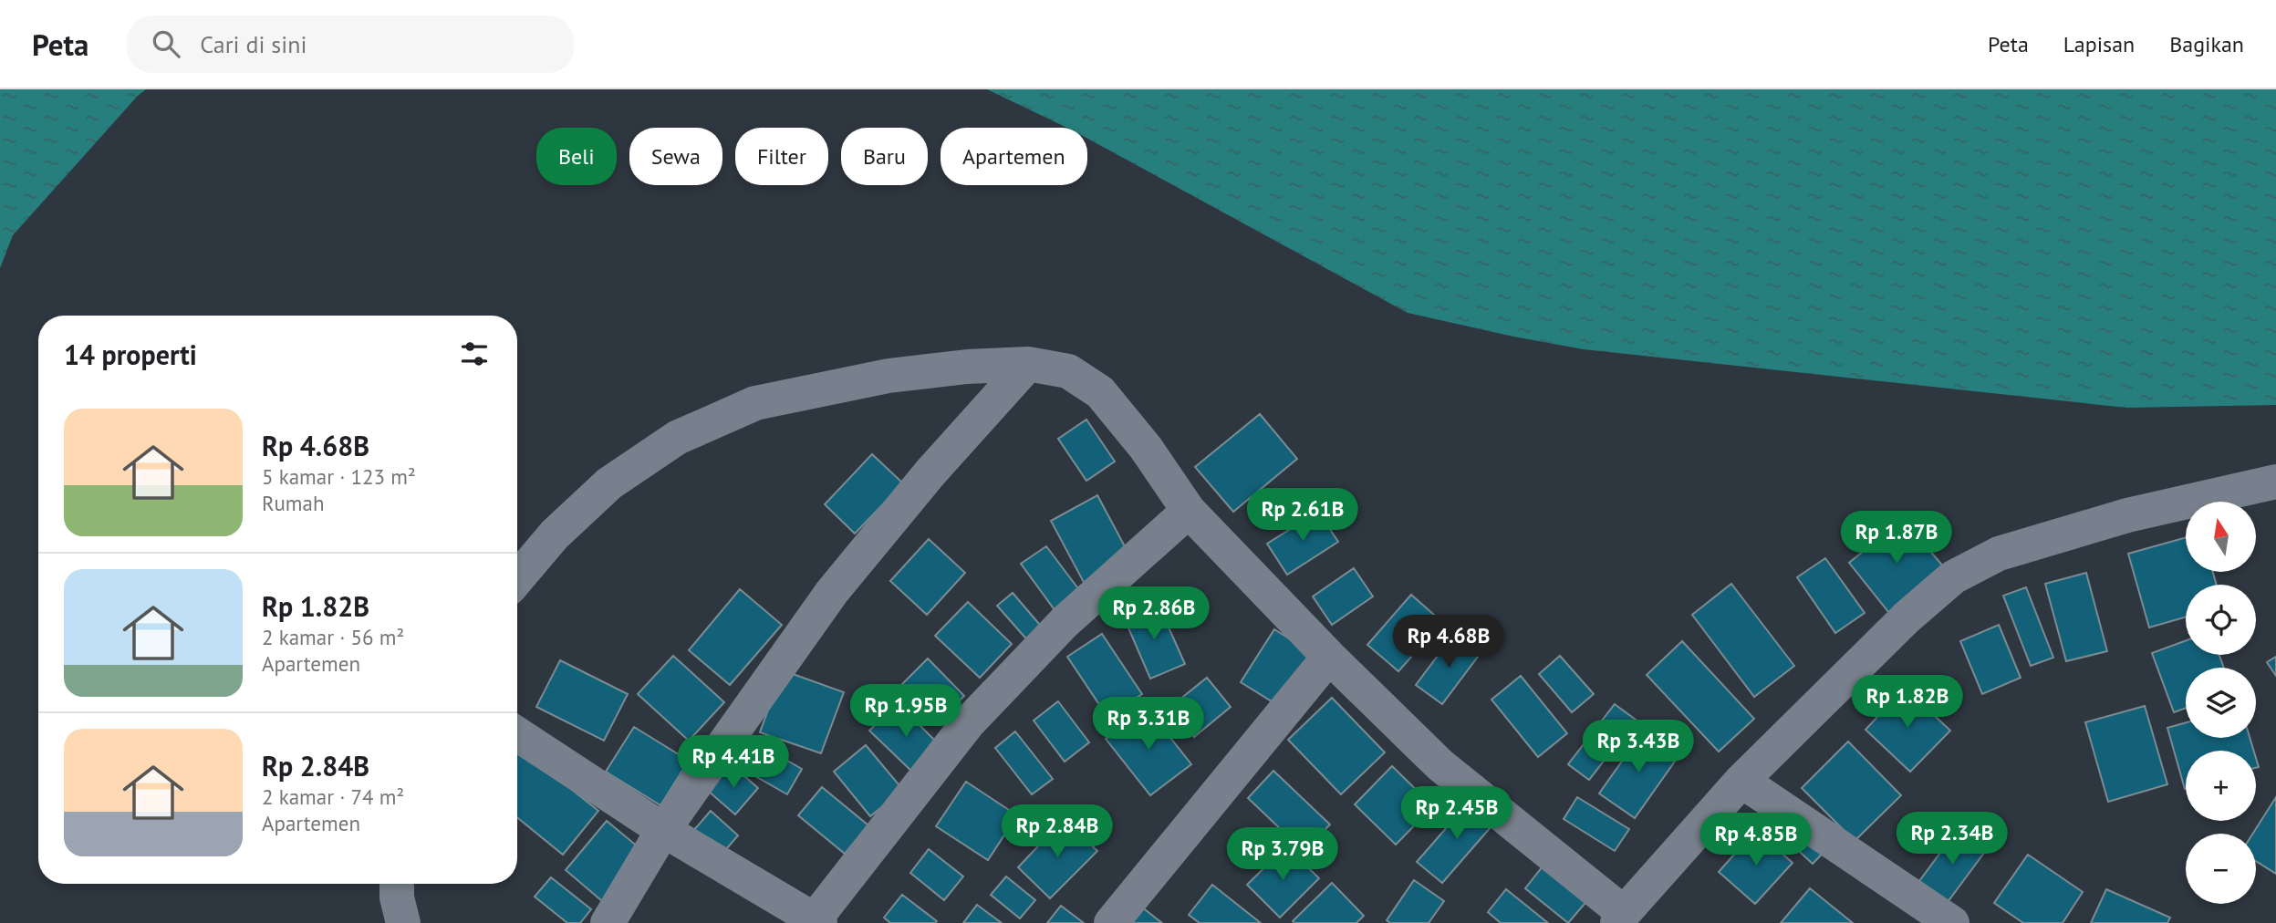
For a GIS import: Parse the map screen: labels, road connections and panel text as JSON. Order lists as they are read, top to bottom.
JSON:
{
  "north": "top",
  "page": {
    "header": "Peta",
    "search": "Cari di sini",
    "nav": ["Peta", "Lapisan", "Bagikan"],
    "chip": [
      "Beli",
      "Sewa",
      "Filter",
      "Baru",
      "Apartemen"
    ],
    "heading": "14 properti",
    "list": [
      {
        "name": "Rp 4.68B",
        "note": "5 kamar · 123 m² · Rumah"
      },
      {
        "name": "Rp 1.82B",
        "note": "2 kamar · 56 m² · Apartemen"
      },
      {
        "name": "Rp 2.84B",
        "note": "2 kamar · 74 m² · Apartemen"
      }
    ],
    "price": [
      "Rp 2.61B",
      "Rp 1.87B",
      "Rp 2.86B",
      "Rp 4.68B",
      "Rp 1.82B",
      "Rp 1.95B",
      "Rp 3.31B",
      "Rp 3.43B",
      "Rp 4.41B",
      "Rp 2.45B",
      "Rp 2.84B",
      "Rp 2.34B",
      "Rp 4.85B",
      "Rp 3.79B"
    ],
    "map_buttons": ["+", "−"]
  }
}
